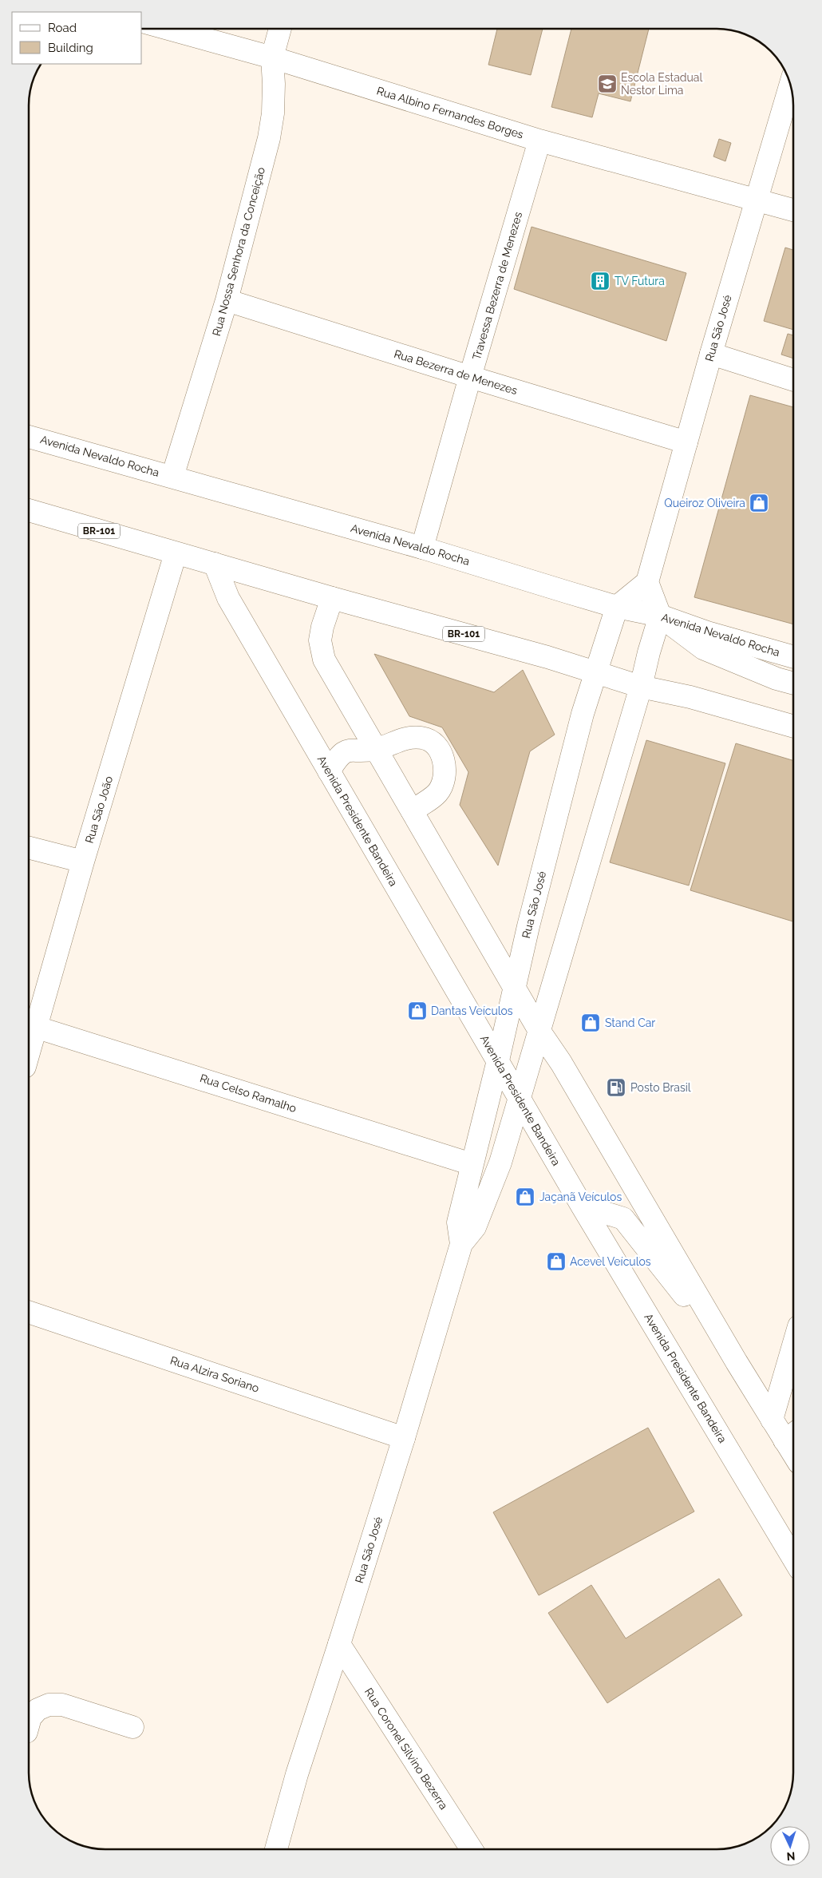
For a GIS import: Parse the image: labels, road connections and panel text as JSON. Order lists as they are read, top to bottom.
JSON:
{
  "streets": {
    "main road": [
      "Rua Albino Fernandes Borges",
      "Rua Nossa Senhora da Conceição",
      "Travessa Bezerra de Menezes",
      "Rua São José",
      "Rua Bezerra de Menezes",
      "Avenida Nevaldo Rocha",
      "BR-101",
      "Rua São João",
      "Avenida Presidente Bandeira",
      "Rua Celso Ramalho",
      "Rua Alzira Soriano",
      "Rua Coronel Silvino Bezerra"
    ]
  },
  "crossings": [
    ["Rua Albino Fernandes Borges", "Rua Nossa Senhora da Conceição"],
    ["Rua Albino Fernandes Borges", "Travessa Bezerra de Menezes"],
    ["Rua Albino Fernandes Borges", "Rua São José"],
    ["Rua Nossa Senhora da Conceição", "Rua Bezerra de Menezes"],
    ["Rua Nossa Senhora da Conceição", "Avenida Nevaldo Rocha"],
    ["Travessa Bezerra de Menezes", "Rua Bezerra de Menezes"],
    ["Travessa Bezerra de Menezes", "Avenida Nevaldo Rocha"],
    ["Rua São José", "Rua Bezerra de Menezes"],
    ["Rua São José", "Avenida Nevaldo Rocha"],
    ["Rua São José", "BR-101"],
    ["Rua São José", "Avenida Presidente Bandeira"],
    ["Rua São José", "Rua Celso Ramalho"],
    ["Rua São José", "Rua Alzira Soriano"],
    ["Rua São José", "Rua Coronel Silvino Bezerra"],
    ["BR-101", "Rua São João"],
    ["BR-101", "Avenida Presidente Bandeira"],
    ["Rua São João", "Rua Celso Ramalho"]
  ],
  "places": {
    "school or university": ["Escola Estadual Nestor Lima"],
    "building": ["TV Futura"],
    "shop": [
      "Queiroz Oliveira",
      "Dantas Veículos",
      "Stand Car",
      "Jaçanã Veículos",
      "Acevel Veículos"
    ],
    "fuel station": ["Posto Brasil"]
  },
  "legend": ["Road", "Building"],
  "north": "bottom"
}
